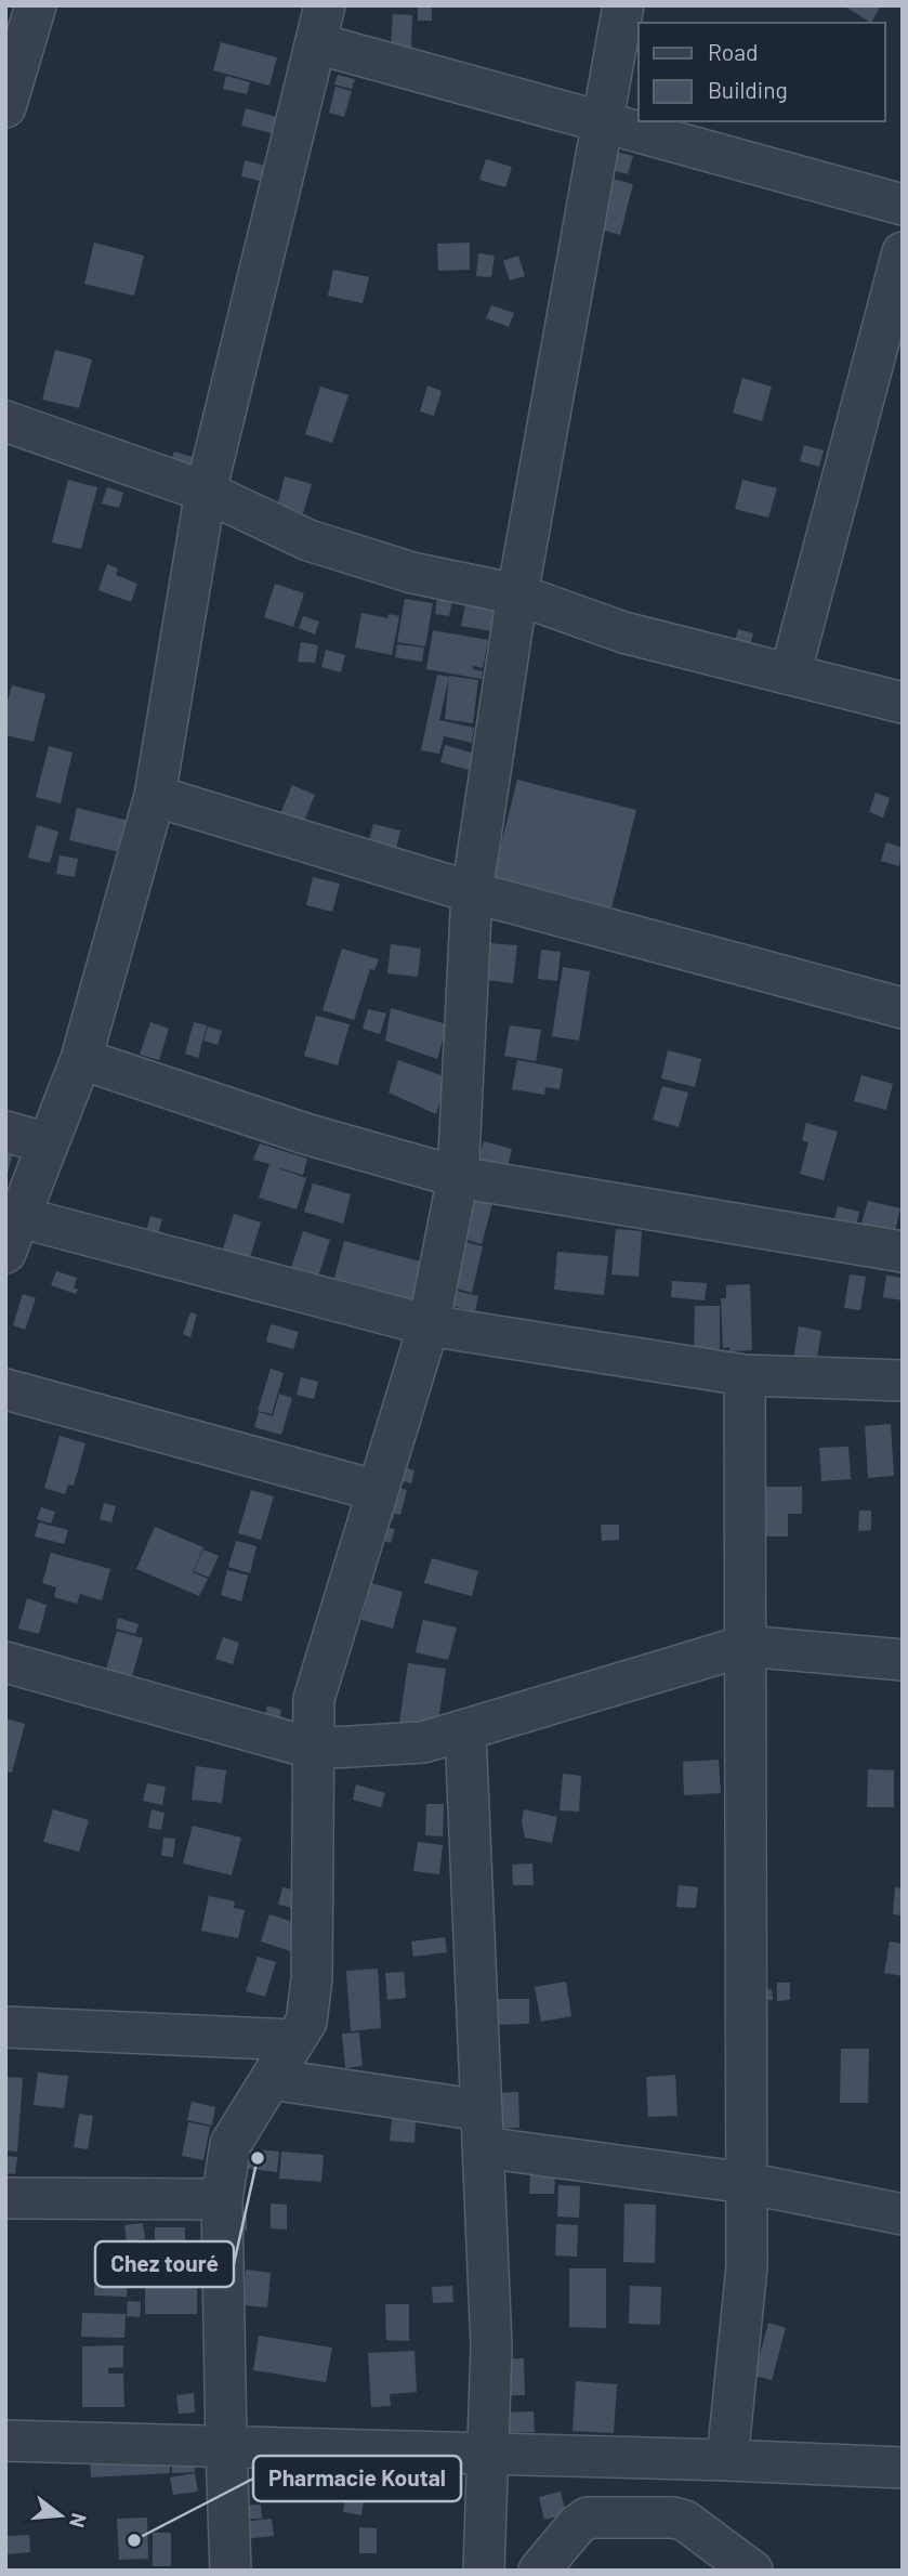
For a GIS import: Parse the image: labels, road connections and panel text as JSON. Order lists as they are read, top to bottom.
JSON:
{
  "places": ["Chez touré", "Pharmacie Koutal"],
  "legend": ["Road", "Building"],
  "north": "right"
}
